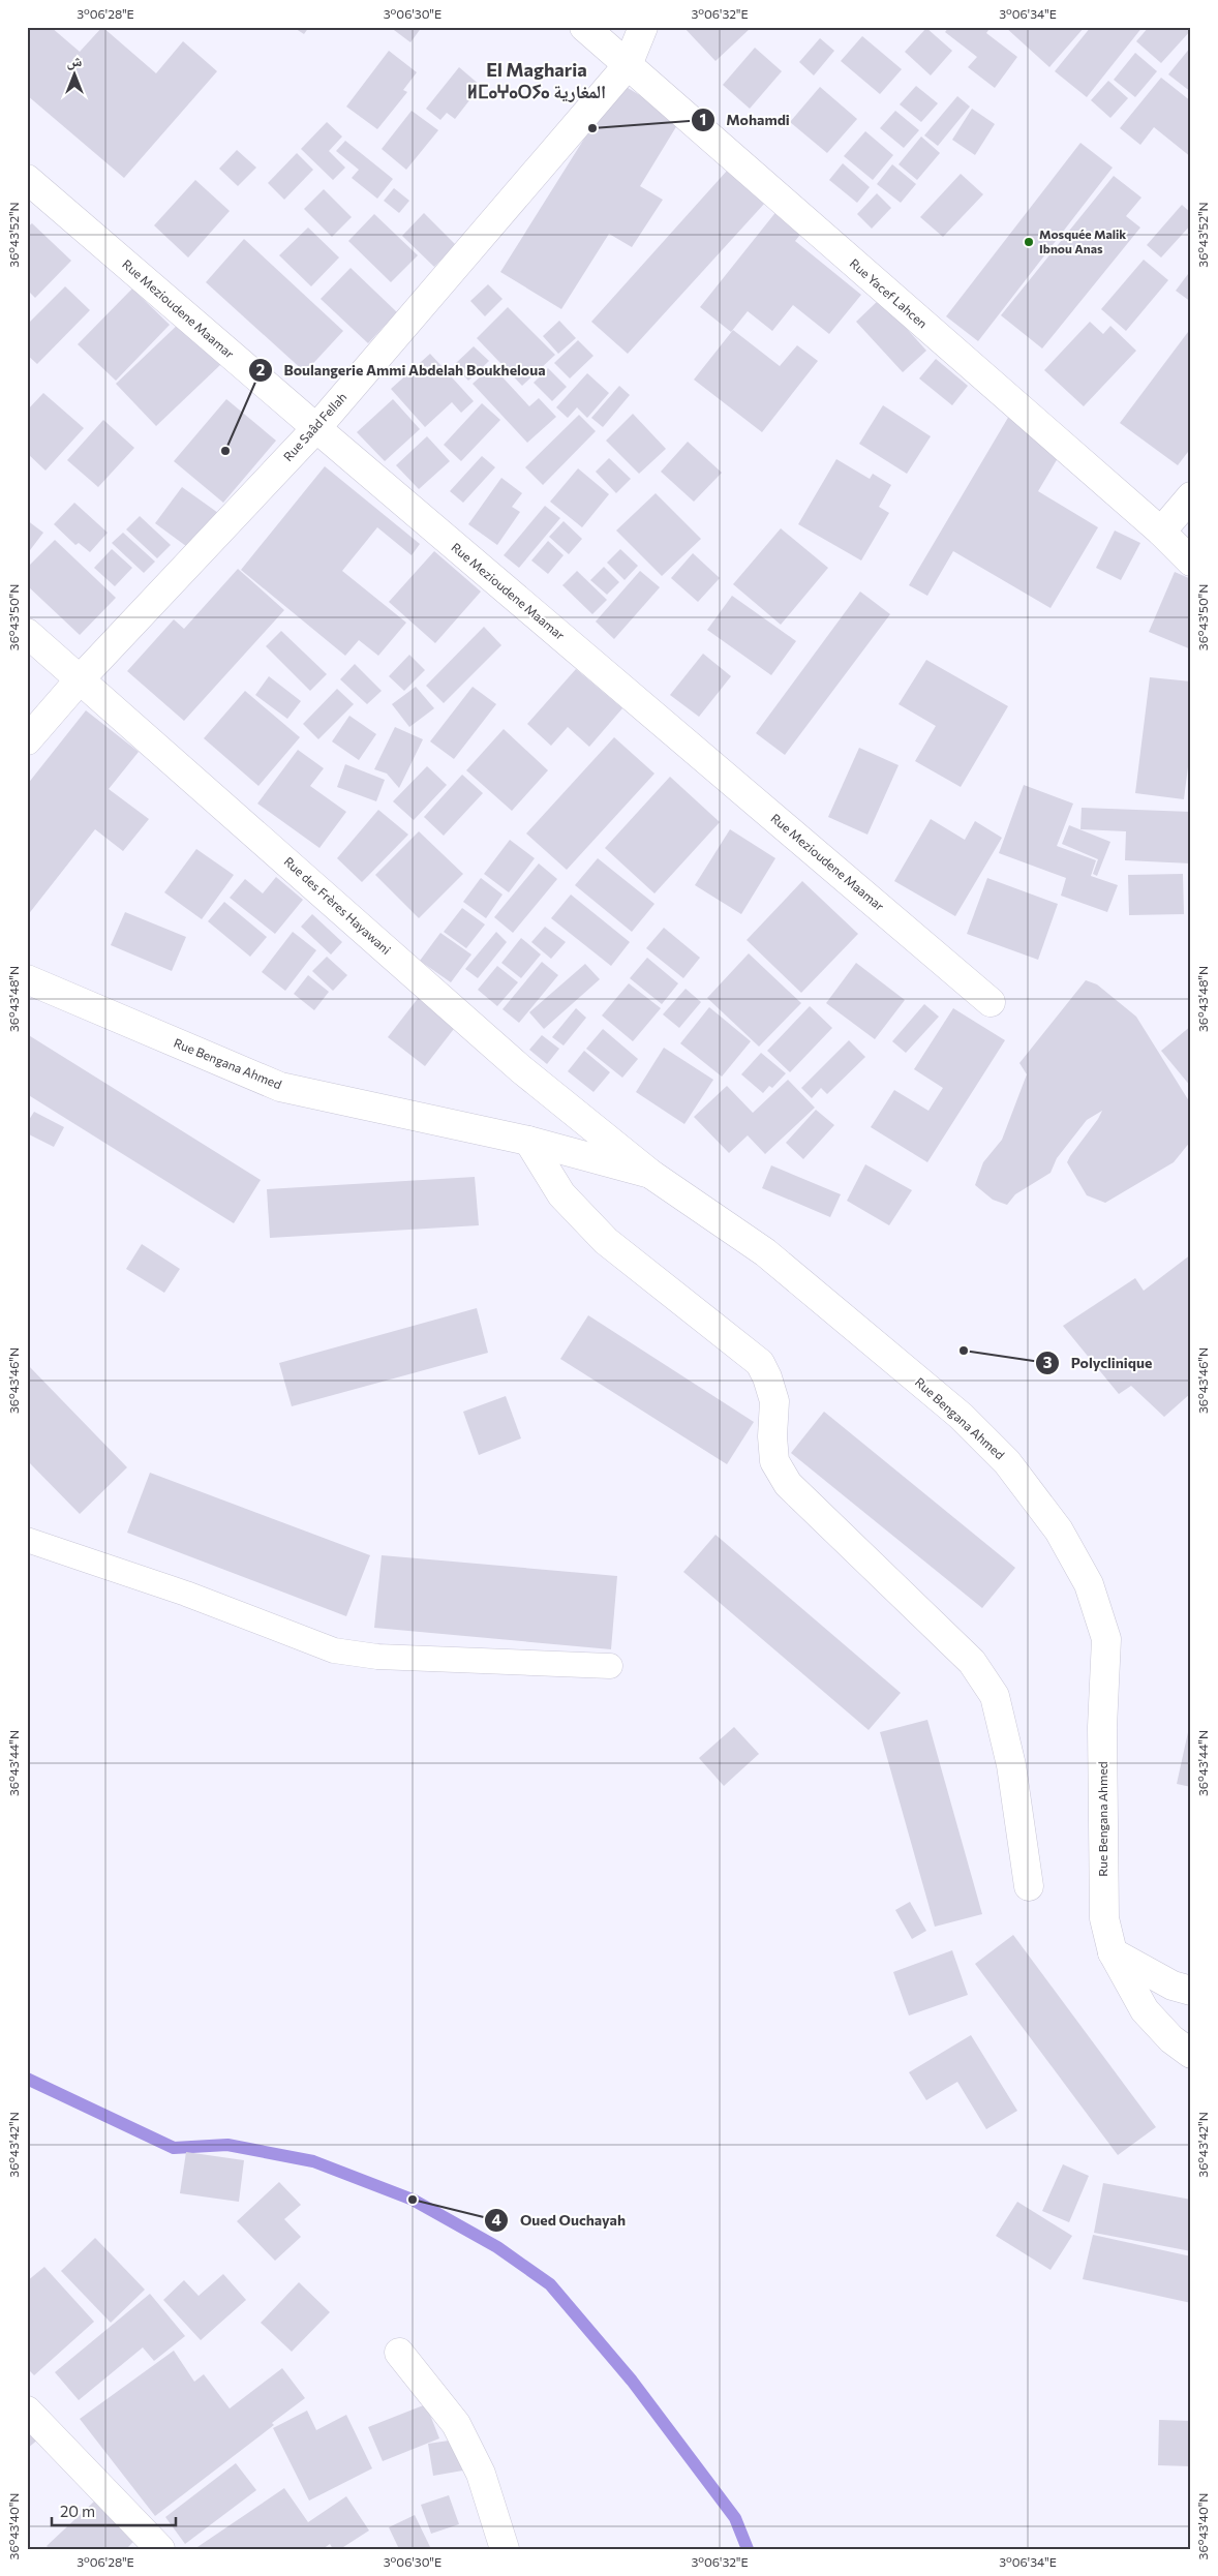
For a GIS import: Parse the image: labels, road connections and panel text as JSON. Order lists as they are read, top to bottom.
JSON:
{
  "streets": {
    "street": [
      "Rue Yacef Lahcen",
      "Rue Mezioudene Maamar",
      "Rue Saâd Fellah",
      "Rue des Frères Hayawani",
      "Rue Bengana Ahmed"
    ]
  },
  "crossings": [
    ["Rue Yacef Lahcen", "Rue Saâd Fellah"],
    ["Rue Mezioudene Maamar", "Rue Saâd Fellah"],
    ["Rue Saâd Fellah", "Rue des Frères Hayawani"],
    ["Rue des Frères Hayawani", "Rue Bengana Ahmed"]
  ],
  "districts": ["El Magharia ⵍⵎⴰⵖⴰⵔⵢⴰ المغارية"],
  "places": [
    "Mohamdi",
    "Mosquée Malik Ibnou Anas",
    "Boulangerie Ammi Abdelah Boukheloua",
    "Polyclinique",
    "Oued Ouchayah"
  ],
  "scale_bar": "20 m",
  "north": "top",
  "coordinates": [
    "3°06'28\"E",
    "3°06'30\"E",
    "3°06'32\"E",
    "3°06'34\"E",
    "36°43'52\"N",
    "36°43'50\"N",
    "36°43'48\"N",
    "36°43'46\"N",
    "36°43'44\"N",
    "36°43'42\"N",
    "36°43'40\"N"
  ]
}
